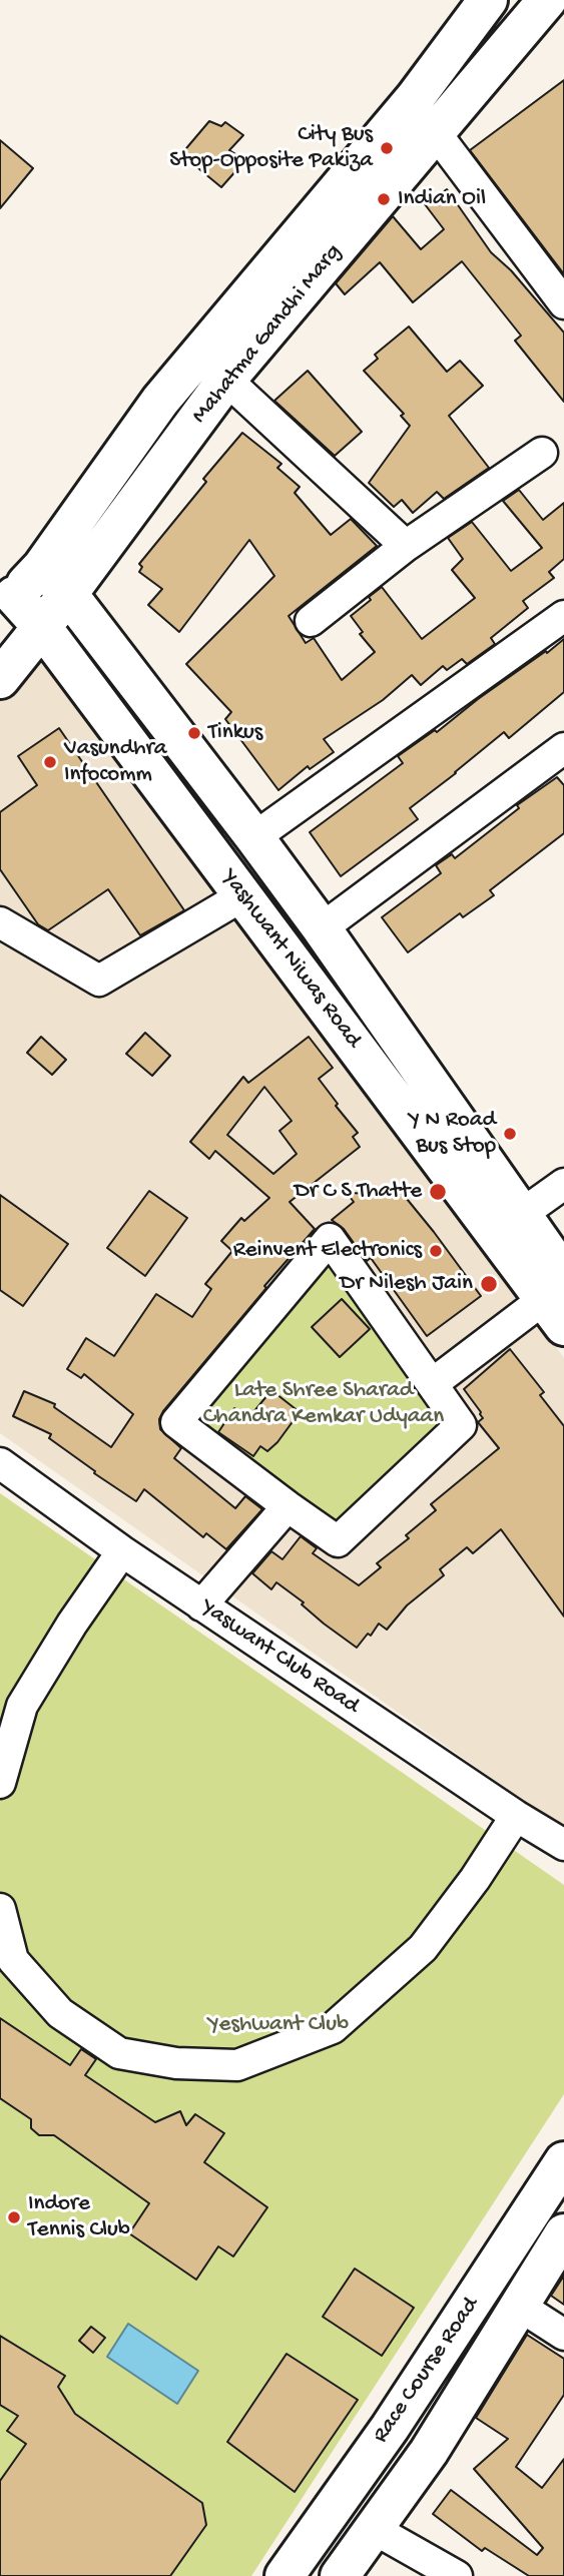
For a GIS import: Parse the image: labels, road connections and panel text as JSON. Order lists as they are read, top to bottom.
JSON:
{
  "streets": {
    "main road": ["Mahatma Gandhi Marg", "Yashwant Niwas Road", "Race Course Road"],
    "street": ["Yaswant Club Road"]
  },
  "crossings": [
    ["Mahatma Gandhi Marg", "Yashwant Niwas Road"]
  ],
  "parks": ["Late Shree Sharad Chandra Kemkar Udyaan", "Yeshwant Club"],
  "places": [
    "City Bus Stop-Opposite Pakiza",
    "Indian Oil",
    "Tinkus",
    "Vasundhra Infocomm",
    "Y N Road Bus Stop",
    "Dr C S Thatte",
    "Reinvent Electronics",
    "Dr Nilesh Jain",
    "Indore Tennis Club"
  ]
}
